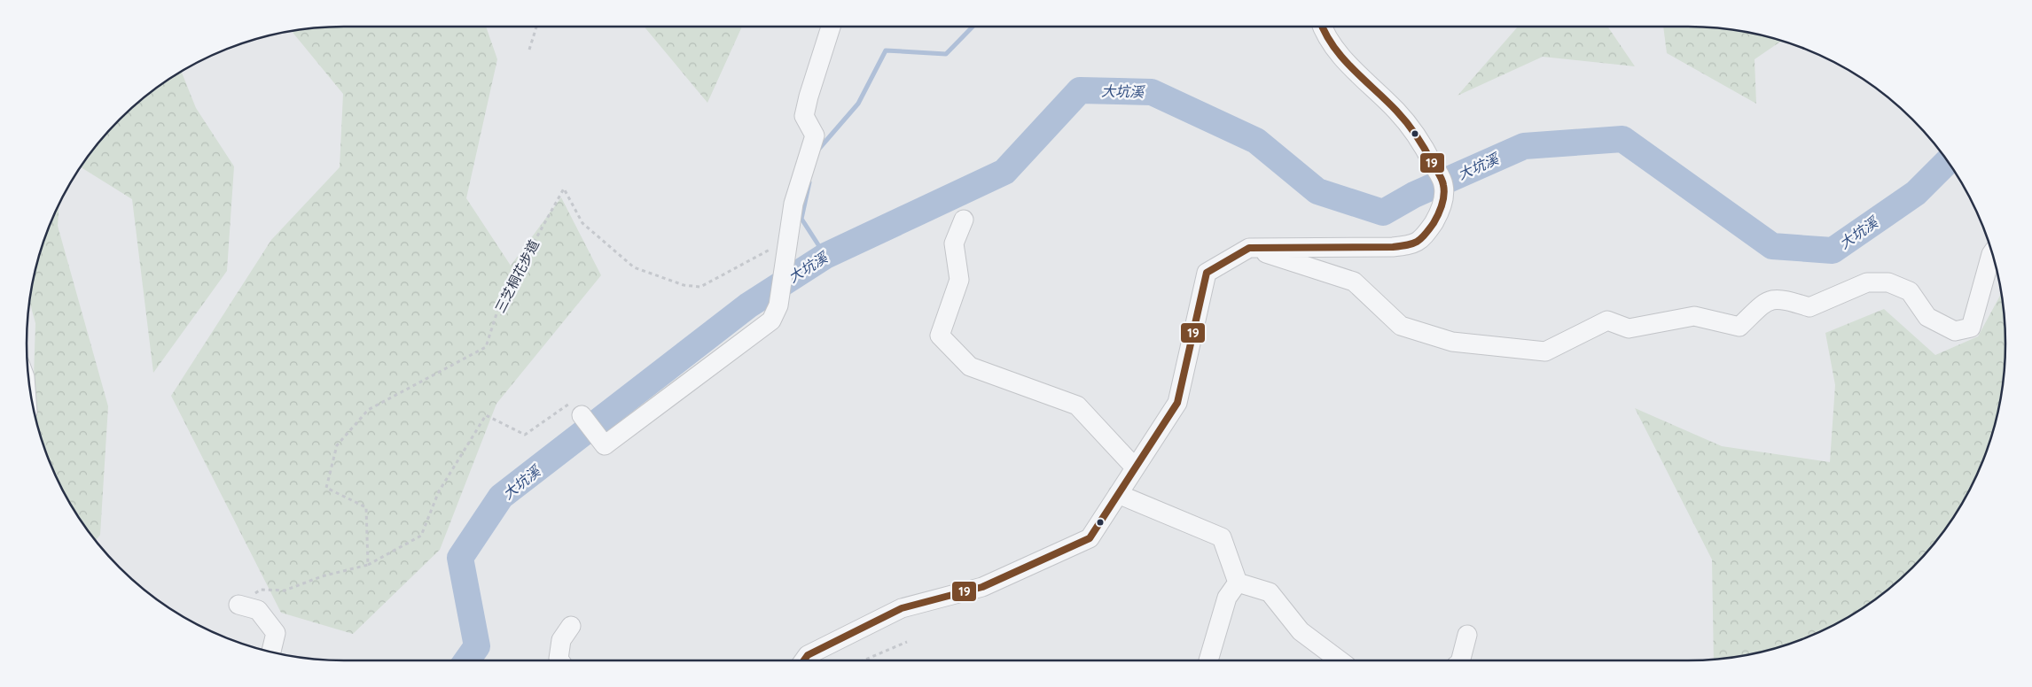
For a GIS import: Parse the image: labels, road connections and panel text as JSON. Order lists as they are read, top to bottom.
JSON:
{
  "streets": {
    "path": ["三芝桐花步道"]
  },
  "water": ["大坑溪"],
  "lines": ["transit line 19"]
}
